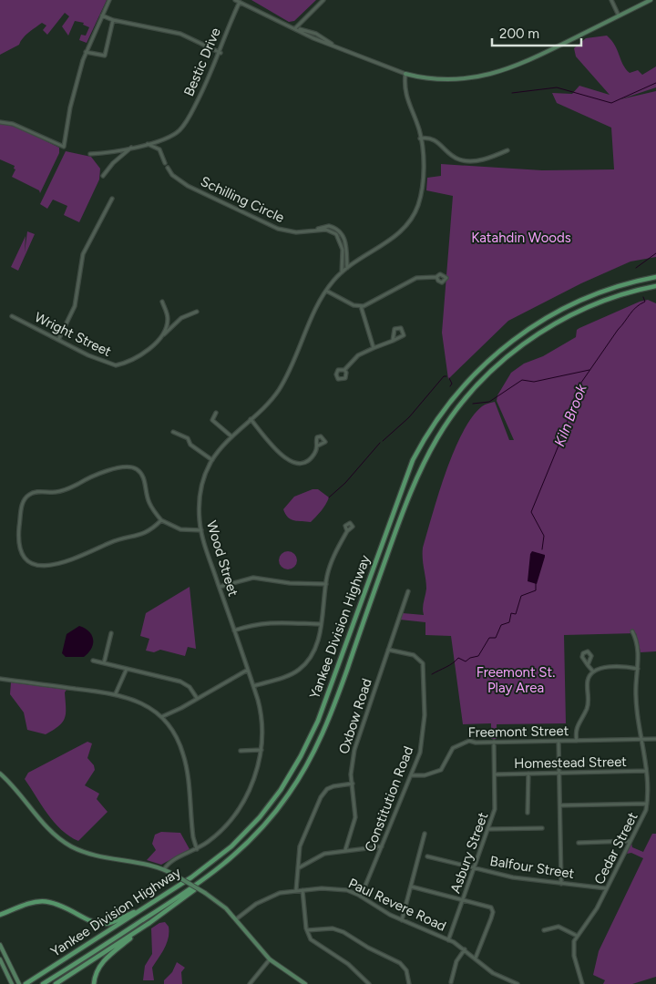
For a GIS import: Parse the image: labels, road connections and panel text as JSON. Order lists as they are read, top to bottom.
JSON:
{
  "streets": {
    "highway": ["Yankee Division Highway"],
    "street": [
      "Bestic Drive",
      "Schilling Circle",
      "Wright Street",
      "Wood Street",
      "Oxbow Road",
      "Freemont Street",
      "Homestead Street",
      "Constitution Road",
      "Cedar Street",
      "Asbury Street",
      "Balfour Street",
      "Paul Revere Road"
    ]
  },
  "crossings": [
    ["Schilling Circle", "Wood Street"],
    ["Oxbow Road", "Constitution Road"],
    ["Freemont Street", "Constitution Road"],
    ["Freemont Street", "Cedar Street"],
    ["Freemont Street", "Asbury Street"],
    ["Homestead Street", "Cedar Street"],
    ["Homestead Street", "Asbury Street"],
    ["Constitution Road", "Paul Revere Road"],
    ["Cedar Street", "Balfour Street"],
    ["Asbury Street", "Balfour Street"],
    ["Asbury Street", "Paul Revere Road"]
  ],
  "water": ["Kiln Brook"],
  "parks": ["Katahdin Woods", "Freemont St. Play Area"],
  "scale_bar": "200 m"
}
